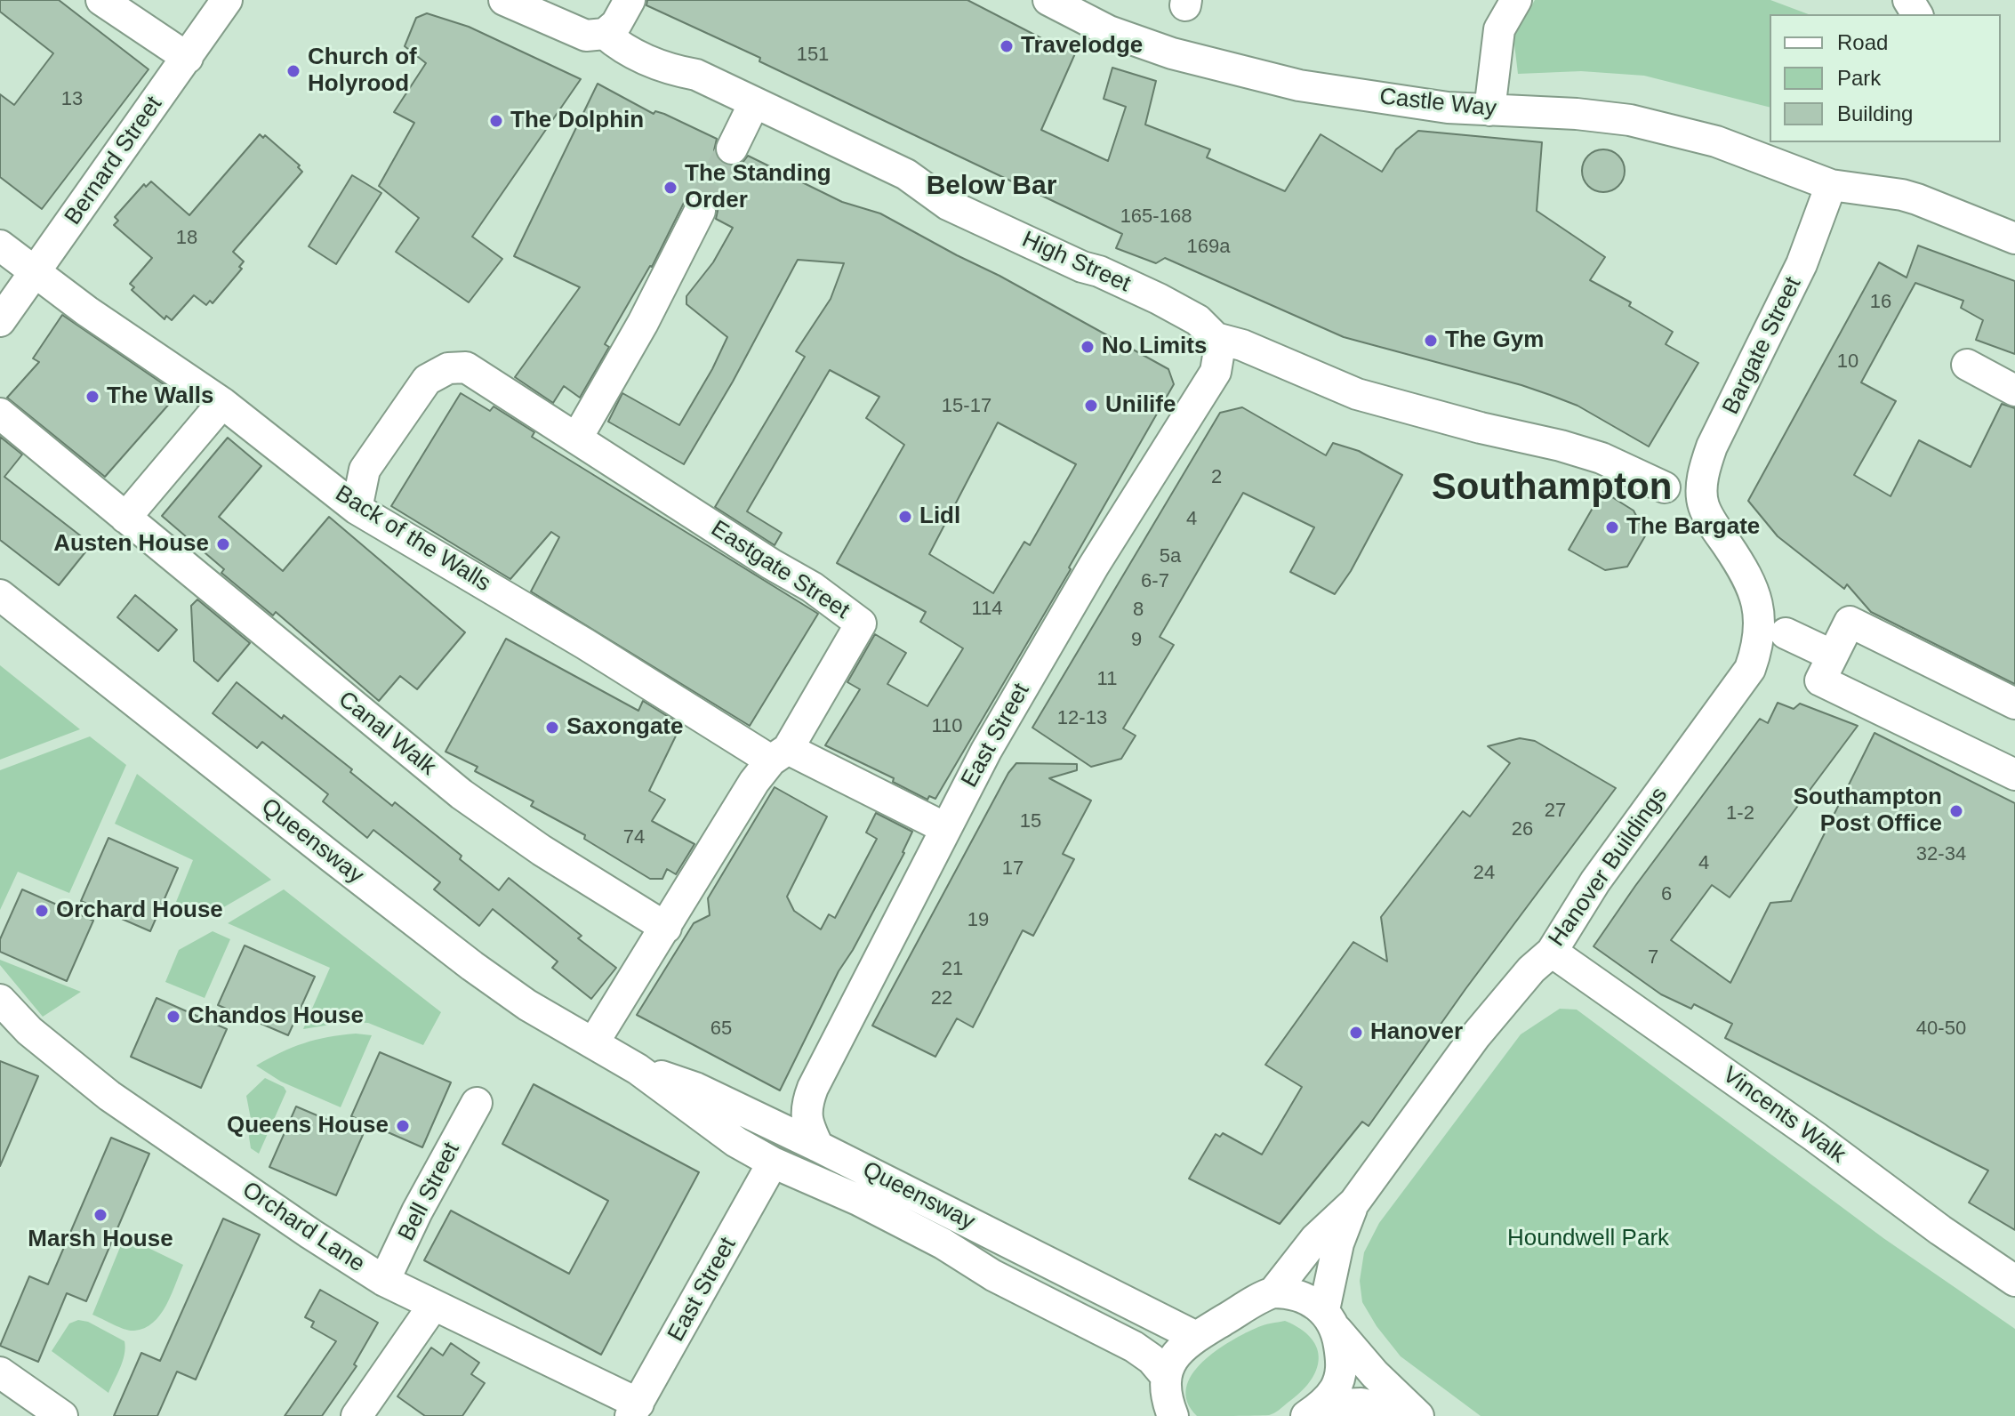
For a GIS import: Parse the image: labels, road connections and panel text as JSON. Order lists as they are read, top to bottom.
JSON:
{
  "streets": {
    "street": [
      "Castle Way",
      "Bernard Street",
      "High Street",
      "Bargate Street",
      "Back of the Walls",
      "Eastgate Street",
      "Canal Walk",
      "East Street",
      "Queensway",
      "Hanover Buildings",
      "Vincents Walk",
      "Bell Street",
      "Orchard Lane"
    ]
  },
  "crossings": [
    ["Castle Way", "Bargate Street"],
    ["Bernard Street", "Back of the Walls"],
    ["High Street", "East Street"],
    ["Bargate Street", "Hanover Buildings"],
    ["Back of the Walls", "Eastgate Street"],
    ["Back of the Walls", "East Street"],
    ["East Street", "Queensway"],
    ["East Street", "Orchard Lane"],
    ["Hanover Buildings", "Vincents Walk"],
    ["Bell Street", "Orchard Lane"]
  ],
  "districts": ["Below Bar", "Southampton"],
  "parks": ["Houndwell Park"],
  "places": [
    "Travelodge",
    "Church of Holyrood",
    "The Dolphin",
    "The Standing Order",
    "The Gym",
    "No Limits",
    "The Walls",
    "Unilife",
    "Lidl",
    "The Bargate",
    "Austen House",
    "Saxongate",
    "Southampton Post Office",
    "Orchard House",
    "Chandos House",
    "Hanover",
    "Queens House",
    "Marsh House"
  ],
  "house_numbers": [
    "151",
    "13",
    "165-168",
    "18",
    "169a",
    "16",
    "10",
    "15-17",
    "2",
    "4",
    "5a",
    "6-7",
    "114",
    "8",
    "9",
    "11",
    "12-13",
    "110",
    "27",
    "1-2",
    "15",
    "26",
    "74",
    "32-34",
    "4",
    "17",
    "24",
    "6",
    "19",
    "7",
    "21",
    "22",
    "65",
    "40-50"
  ],
  "legend": ["Road", "Park", "Building"]
}
